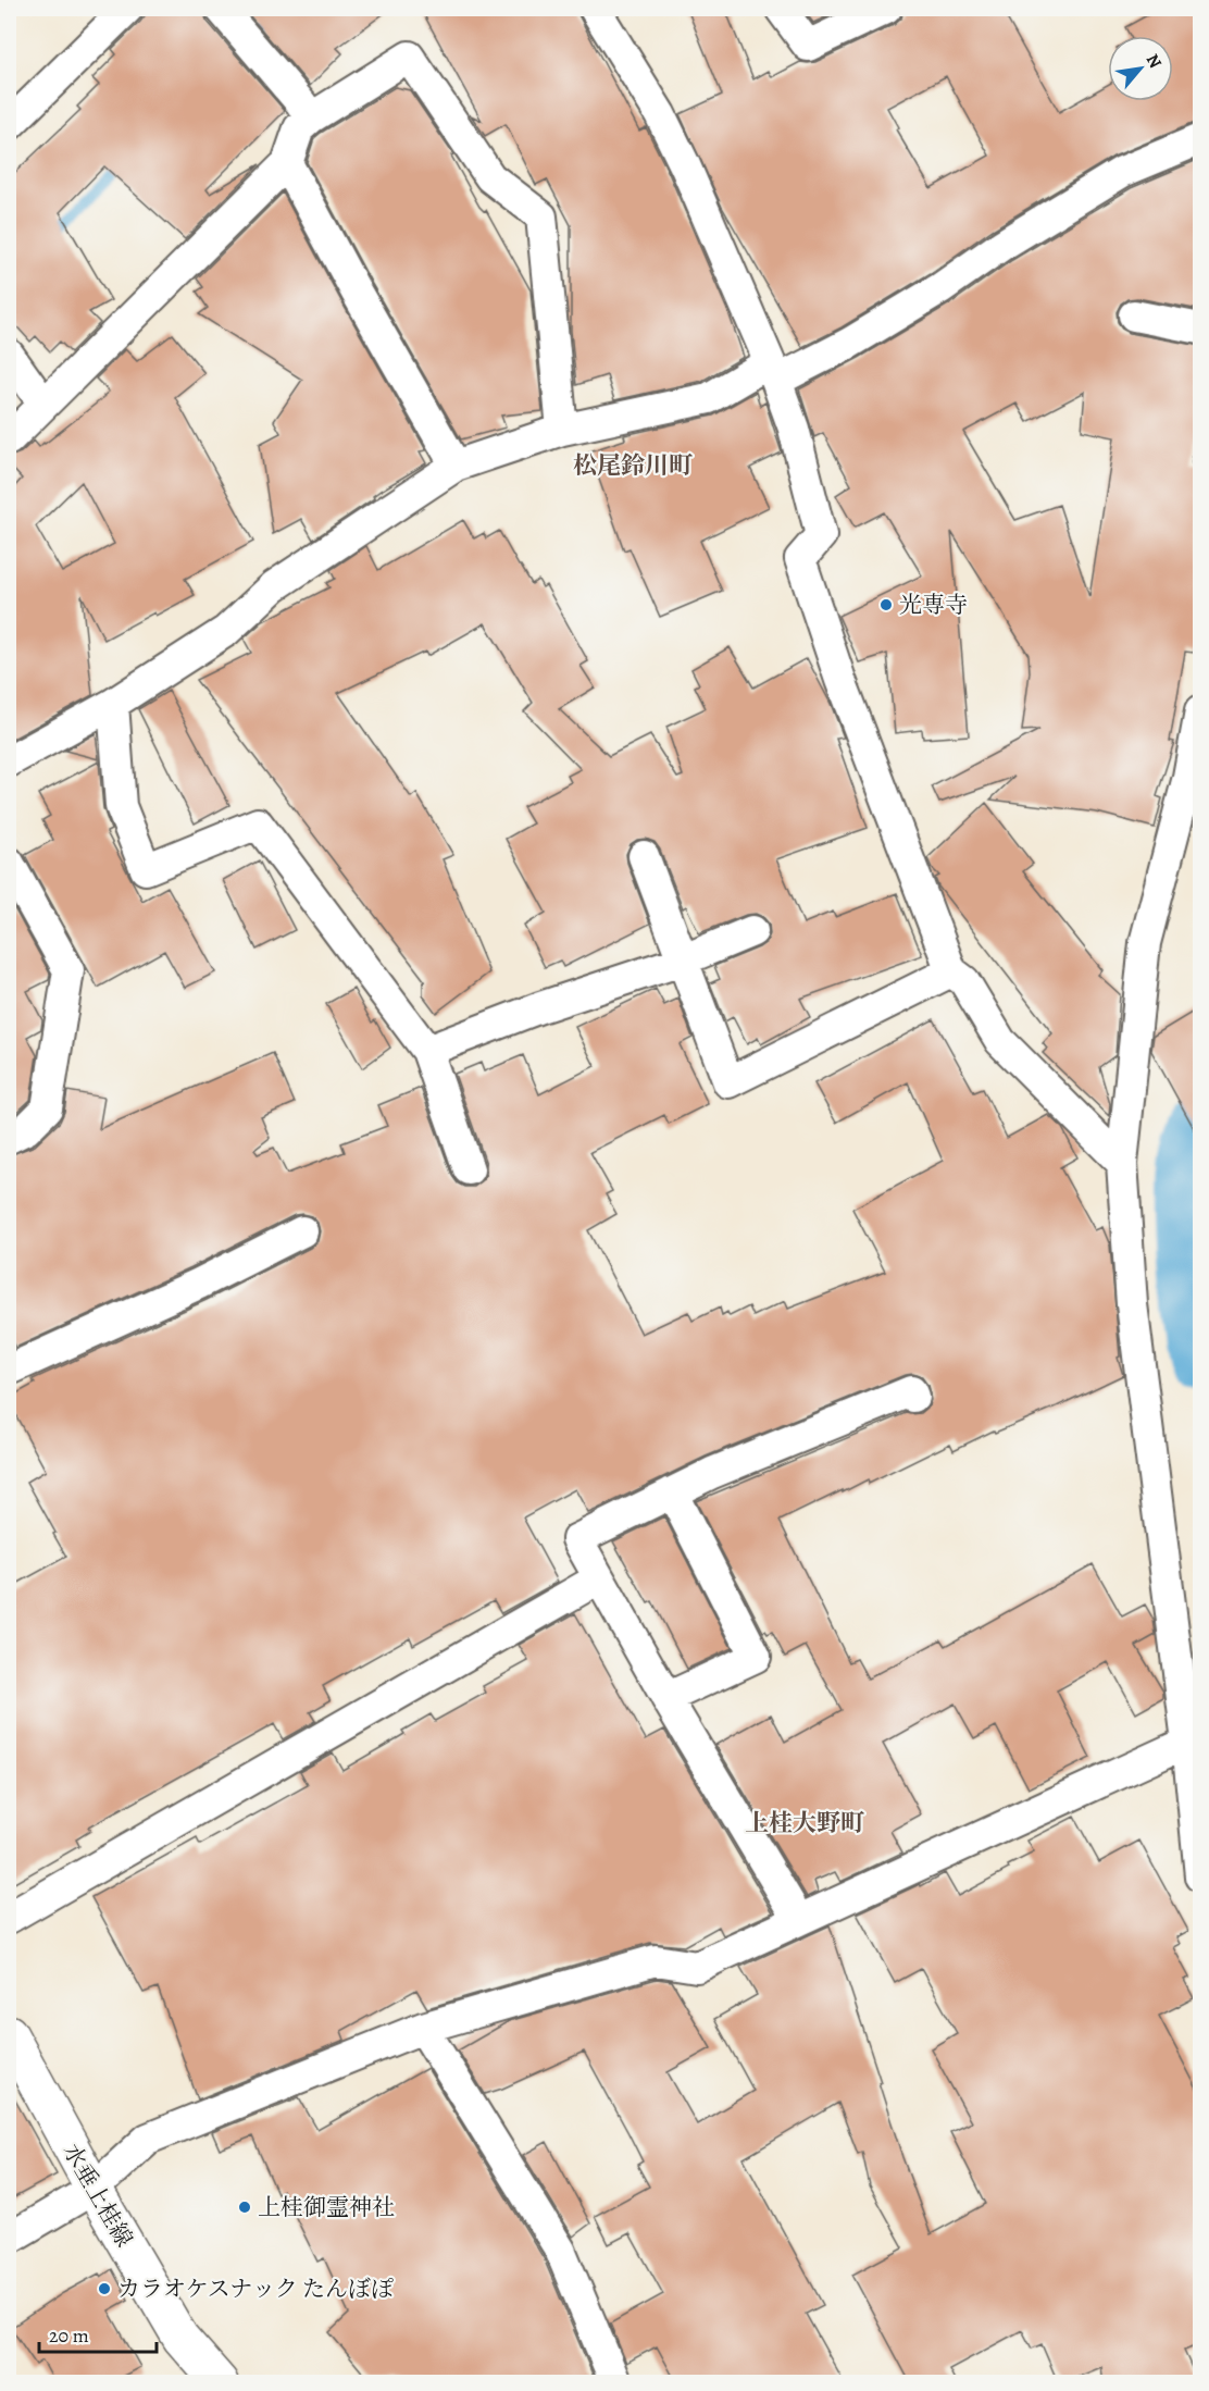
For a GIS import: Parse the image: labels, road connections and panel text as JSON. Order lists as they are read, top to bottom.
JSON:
{
  "streets": {
    "main road": ["水垂上桂線"]
  },
  "districts": ["松尾鈴川町", "上桂大野町"],
  "places": ["光専寺", "上桂御霊神社", "カラオケスナック たんぼぽ"],
  "scale_bar": "20 m",
  "north": "top right"
}
